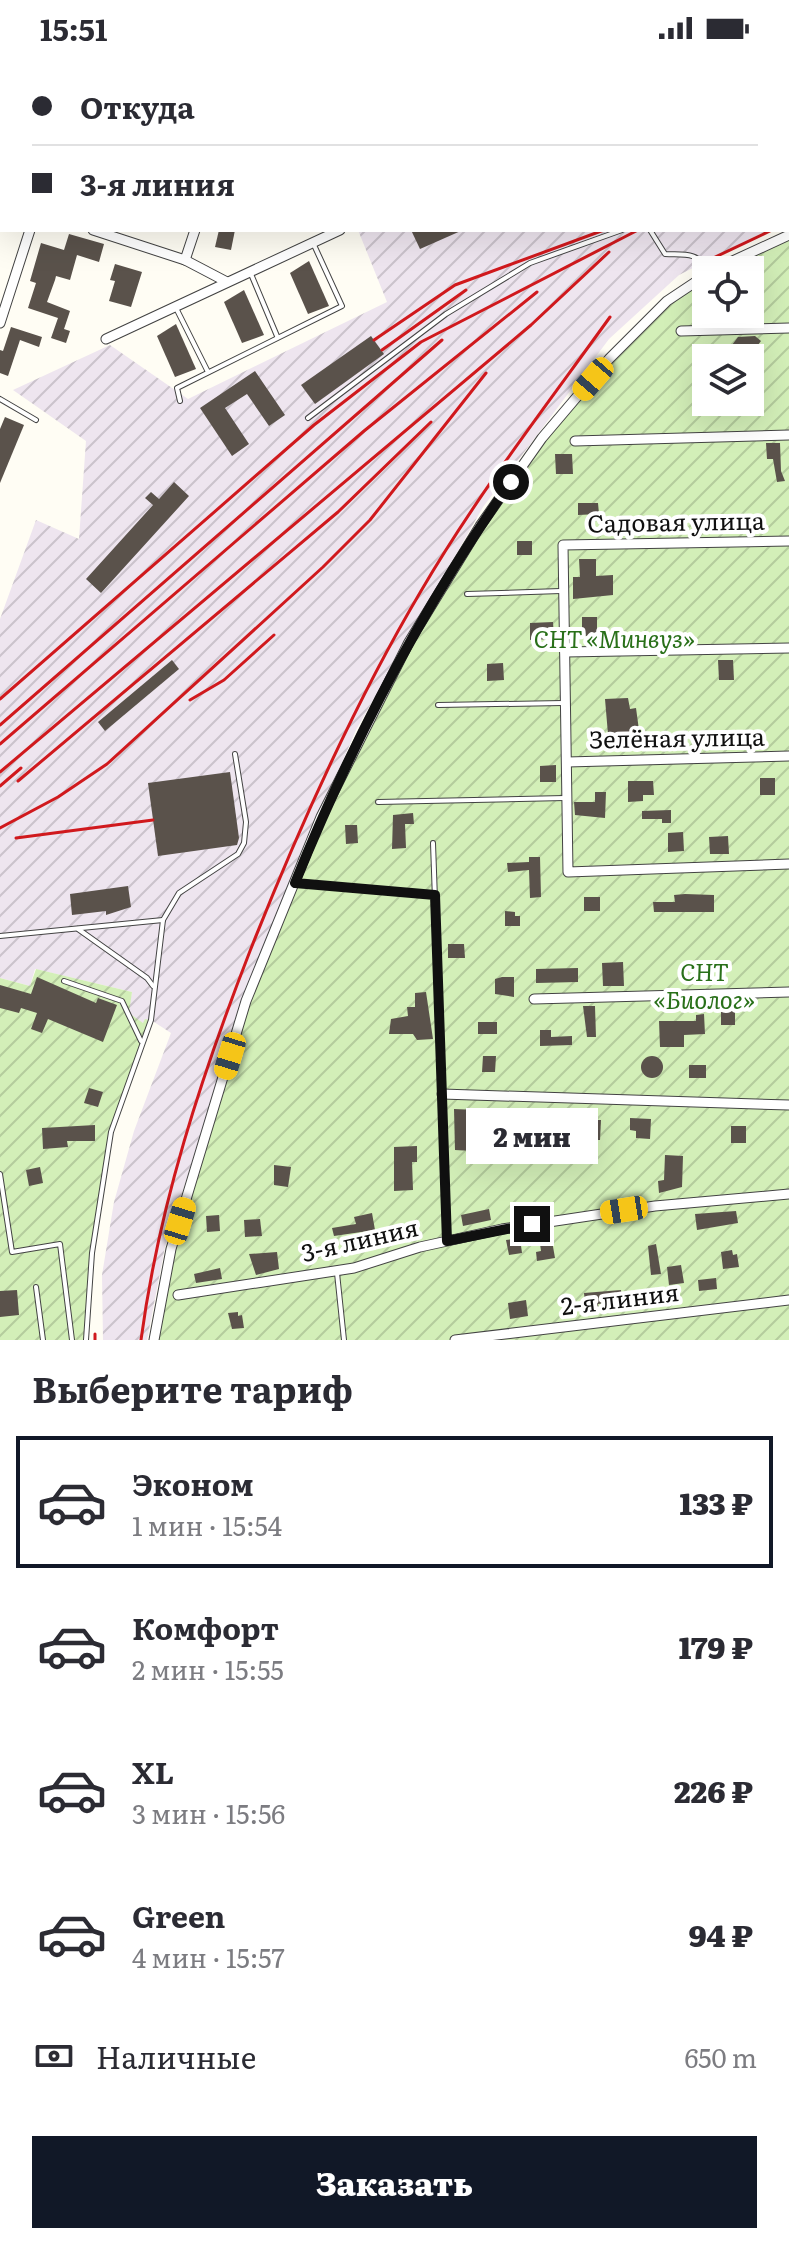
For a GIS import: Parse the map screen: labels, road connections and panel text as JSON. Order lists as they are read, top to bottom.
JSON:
{
  "streets": {
    "street": [
      "Садовая улица",
      "Зелёная улица",
      "3-я линия",
      "2-я линия"
    ]
  },
  "parks": ["СНТ «Минвуз»", "СНТ «Биолог»"],
  "page": {
    "status": "15:51",
    "banner": ["Откуда", "3-я линия"],
    "bubble": "2 мин",
    "heading": "Выберите тариф",
    "list": [
      {
        "name": "Эконом",
        "note": "1 мин · 15:54",
        "value": "133 ₽"
      },
      {
        "name": "Комфорт",
        "note": "2 мин · 15:55",
        "value": "179 ₽"
      },
      {
        "name": "XL",
        "note": "3 мин · 15:56",
        "value": "226 ₽"
      },
      {
        "name": "Green",
        "note": "4 мин · 15:57",
        "value": "94 ₽"
      }
    ],
    "pay": ["Наличные", "650 m"],
    "buttons": "Заказать"
  }
}
